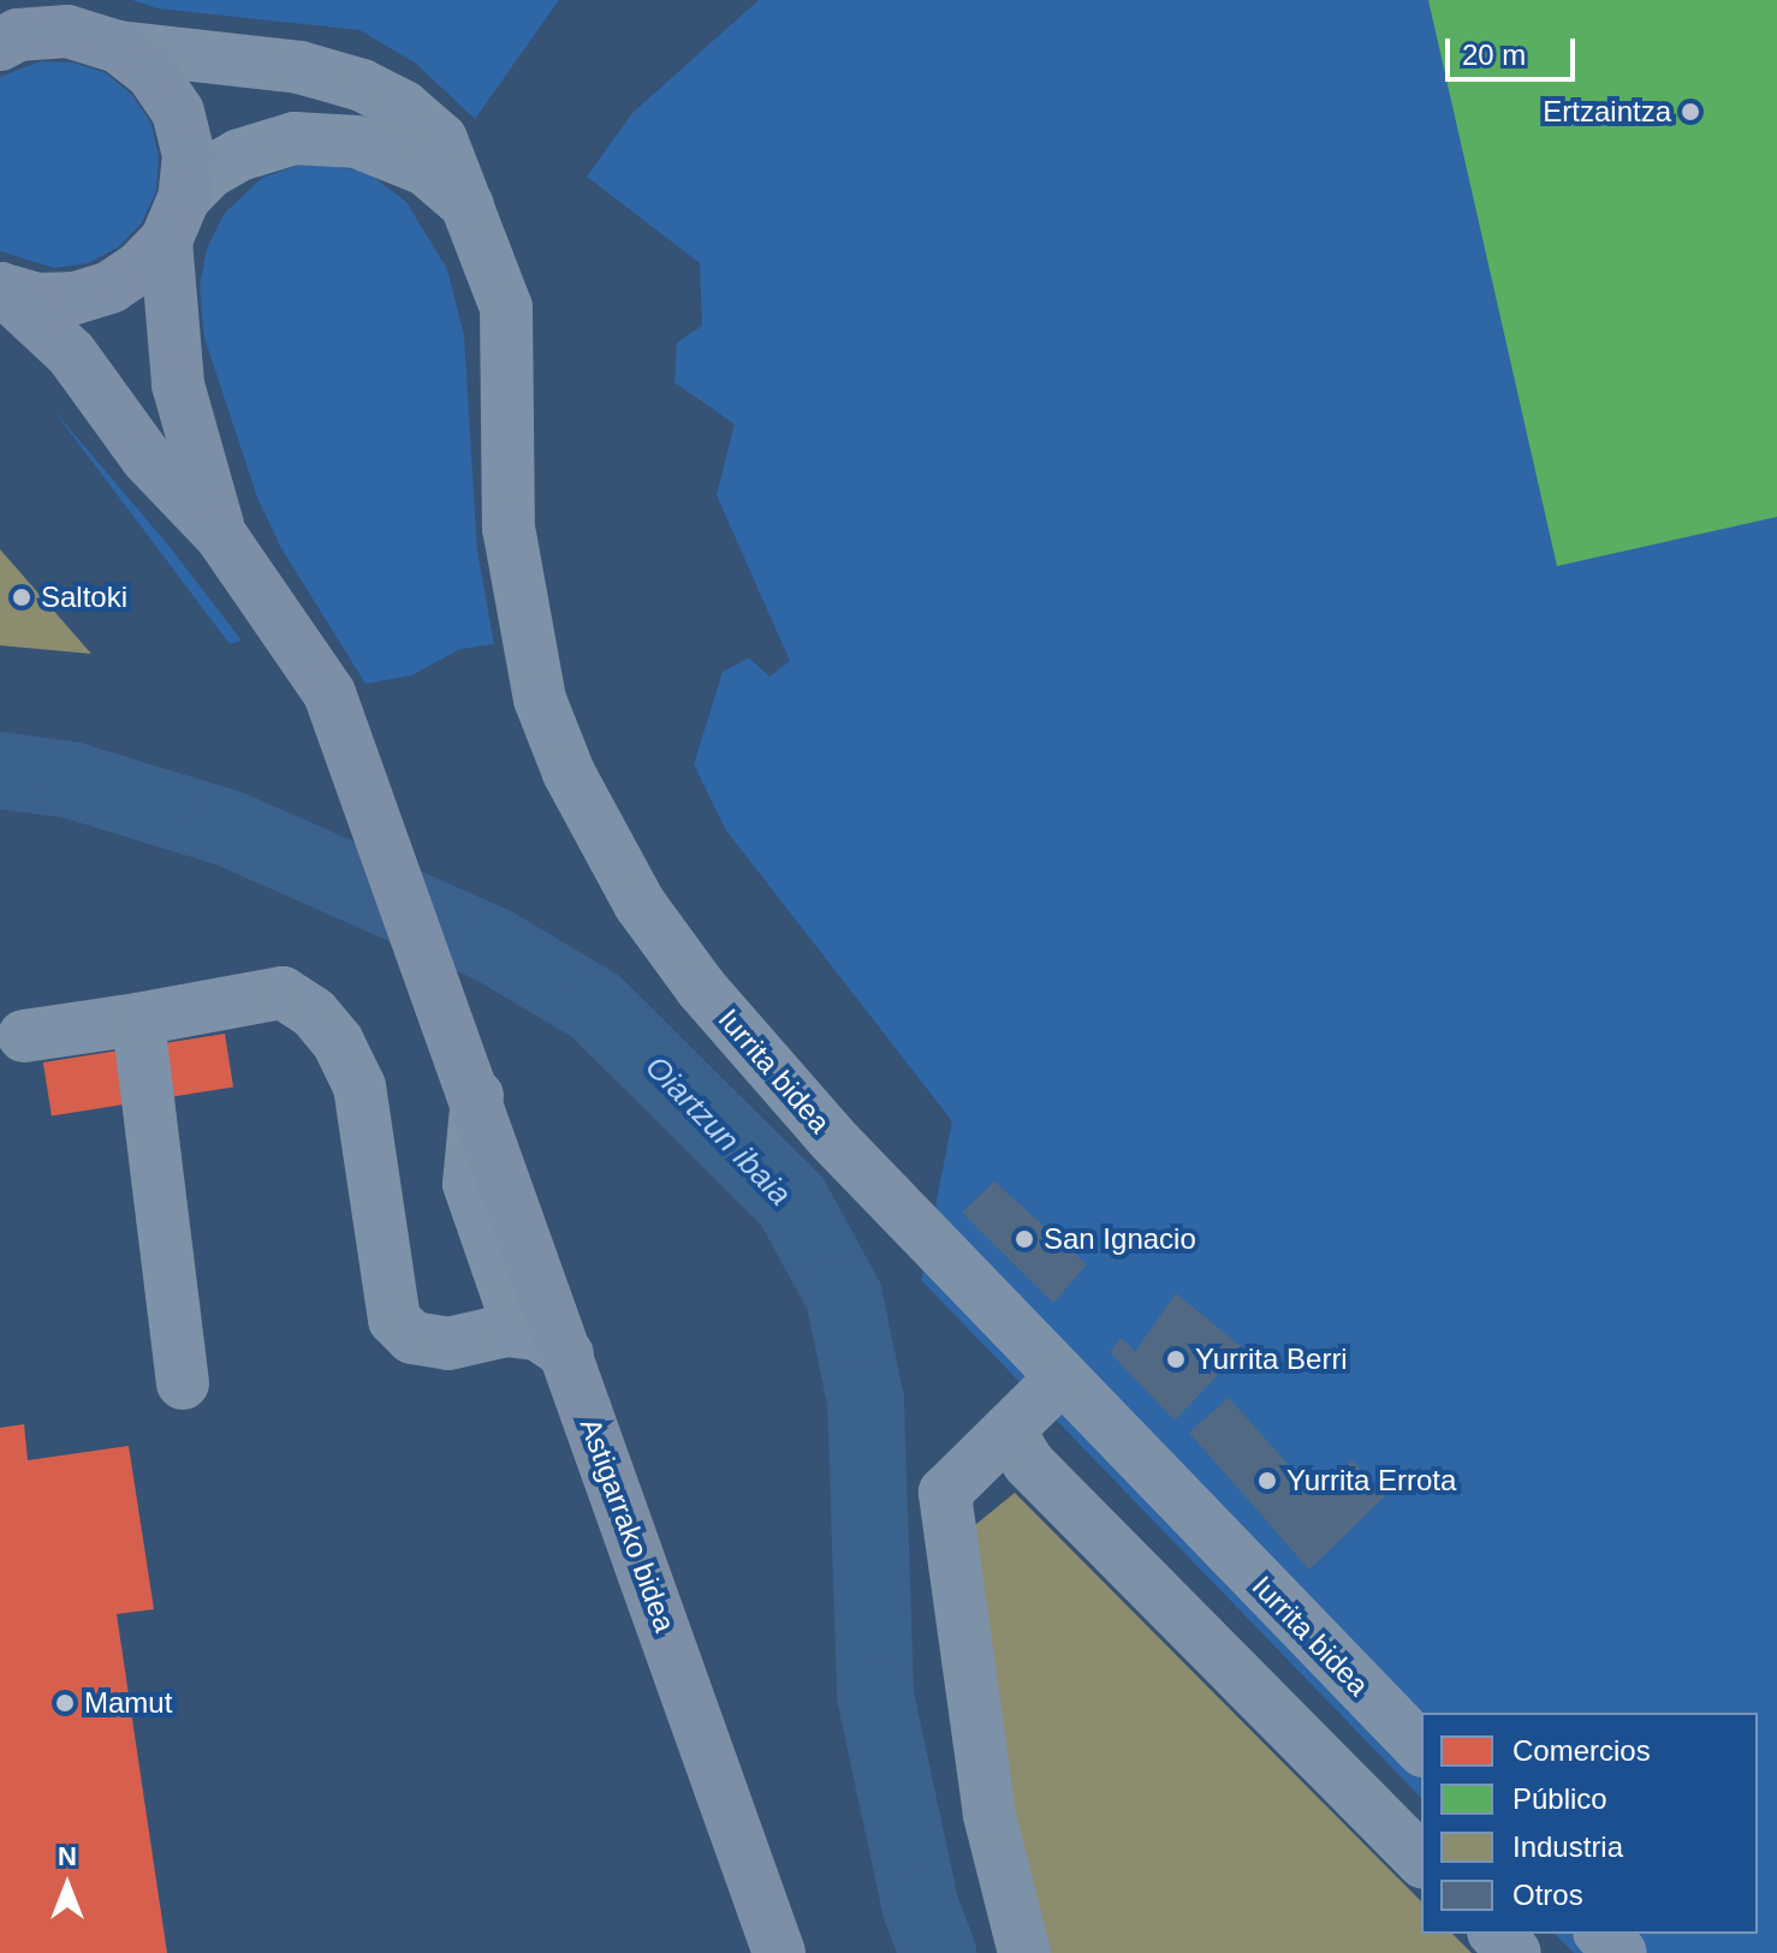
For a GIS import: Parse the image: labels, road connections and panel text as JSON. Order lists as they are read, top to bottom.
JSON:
{
  "streets": {
    "main road": ["Astigarrako bidea"],
    "street": ["Iurrita bidea"]
  },
  "water": ["Oiartzun ibaia"],
  "places": [
    "Ertzaintza",
    "Saltoki",
    "San Ignacio",
    "Yurrita Berri",
    "Yurrita Errota",
    "Mamut"
  ],
  "legend": [
    "Comercios",
    "Público",
    "Industria",
    "Otros"
  ],
  "scale_bar": "20 m",
  "north": "top"
}
